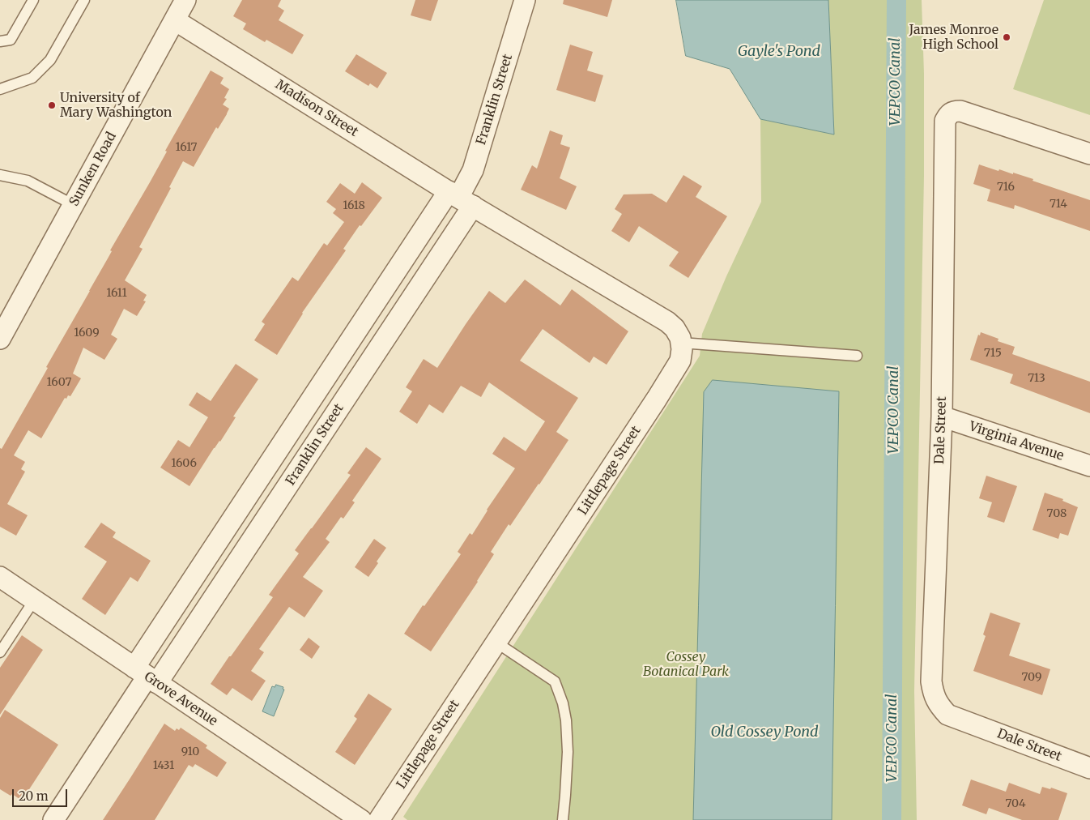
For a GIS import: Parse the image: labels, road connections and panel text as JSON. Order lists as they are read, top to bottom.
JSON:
{
  "streets": {
    "street": [
      "Franklin Street",
      "Madison Street",
      "Sunken Road",
      "Dale Street",
      "Virginia Avenue",
      "Littlepage Street",
      "Grove Avenue"
    ]
  },
  "crossings": [
    ["Franklin Street", "Madison Street"],
    ["Franklin Street", "Grove Avenue"],
    ["Madison Street", "Sunken Road"],
    ["Dale Street", "Virginia Avenue"]
  ],
  "water": ["Gayle's Pond", "VEPCO Canal", "Old Cossey Pond"],
  "parks": ["Cossey Botanical Park"],
  "places": ["James Monroe High School", "University of Mary Washington"],
  "house_numbers": [
    "1617",
    "716",
    "714",
    "1618",
    "1611",
    "1609",
    "715",
    "713",
    "1607",
    "1606",
    "708",
    "709",
    "910",
    "1431",
    "704"
  ],
  "scale_bar": "20 m"
}
